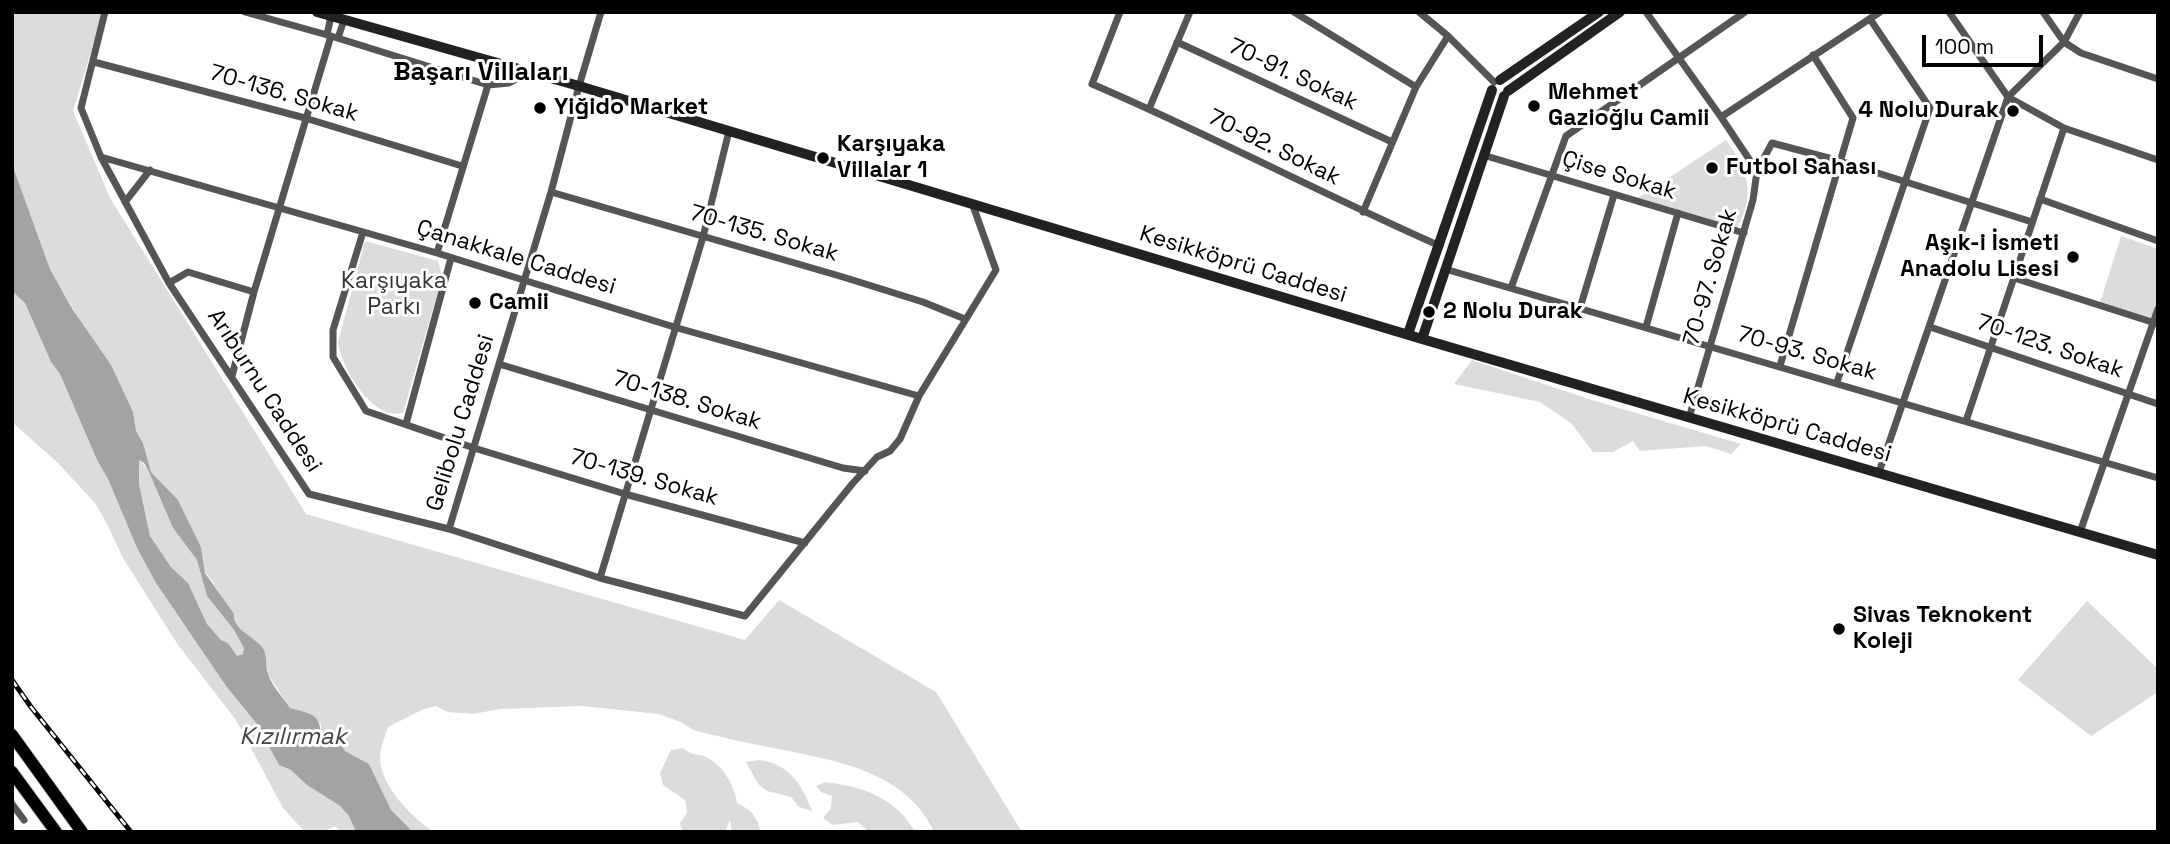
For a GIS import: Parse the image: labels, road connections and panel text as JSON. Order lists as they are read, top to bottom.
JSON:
{
  "streets": {
    "street": [
      "70-91. Sokak",
      "70-136. Sokak",
      "70-92. Sokak",
      "Çise Sokak",
      "70-135. Sokak",
      "Çanakkale Caddesi",
      "Kesikköprü Caddesi",
      "70-97. Sokak",
      "70-123. Sokak",
      "70-93. Sokak",
      "Arıburnu Caddesi",
      "70-138. Sokak",
      "Gelibolu Caddesi",
      "70-139. Sokak"
    ]
  },
  "crossings": [
    ["70-136. Sokak", "Arıburnu Caddesi"],
    ["Çise Sokak", "70-97. Sokak"],
    ["70-135. Sokak", "Gelibolu Caddesi"],
    ["Çanakkale Caddesi", "Arıburnu Caddesi"],
    ["Çanakkale Caddesi", "Gelibolu Caddesi"],
    ["Çanakkale Caddesi", "70-139. Sokak"],
    ["Kesikköprü Caddesi", "70-97. Sokak"],
    ["Kesikköprü Caddesi", "Gelibolu Caddesi"],
    ["70-97. Sokak", "70-93. Sokak"],
    ["Arıburnu Caddesi", "Gelibolu Caddesi"],
    ["Arıburnu Caddesi", "70-139. Sokak"],
    ["70-138. Sokak", "Gelibolu Caddesi"],
    ["Gelibolu Caddesi", "70-139. Sokak"]
  ],
  "districts": ["Başarı Villaları"],
  "water": ["Kızılırmak"],
  "parks": ["Karşıyaka Parkı"],
  "places": [
    "Mehmet Gazioğlu Camii",
    "Yiğido Market",
    "4 Nolu Durak",
    "Karşıyaka Villalar 1",
    "Futbol Sahası",
    "Aşık-i İsmeti Anadolu Lisesi",
    "Camii",
    "2 Nolu Durak",
    "Sivas Teknokent Koleji"
  ],
  "scale_bar": "100 m"
}
